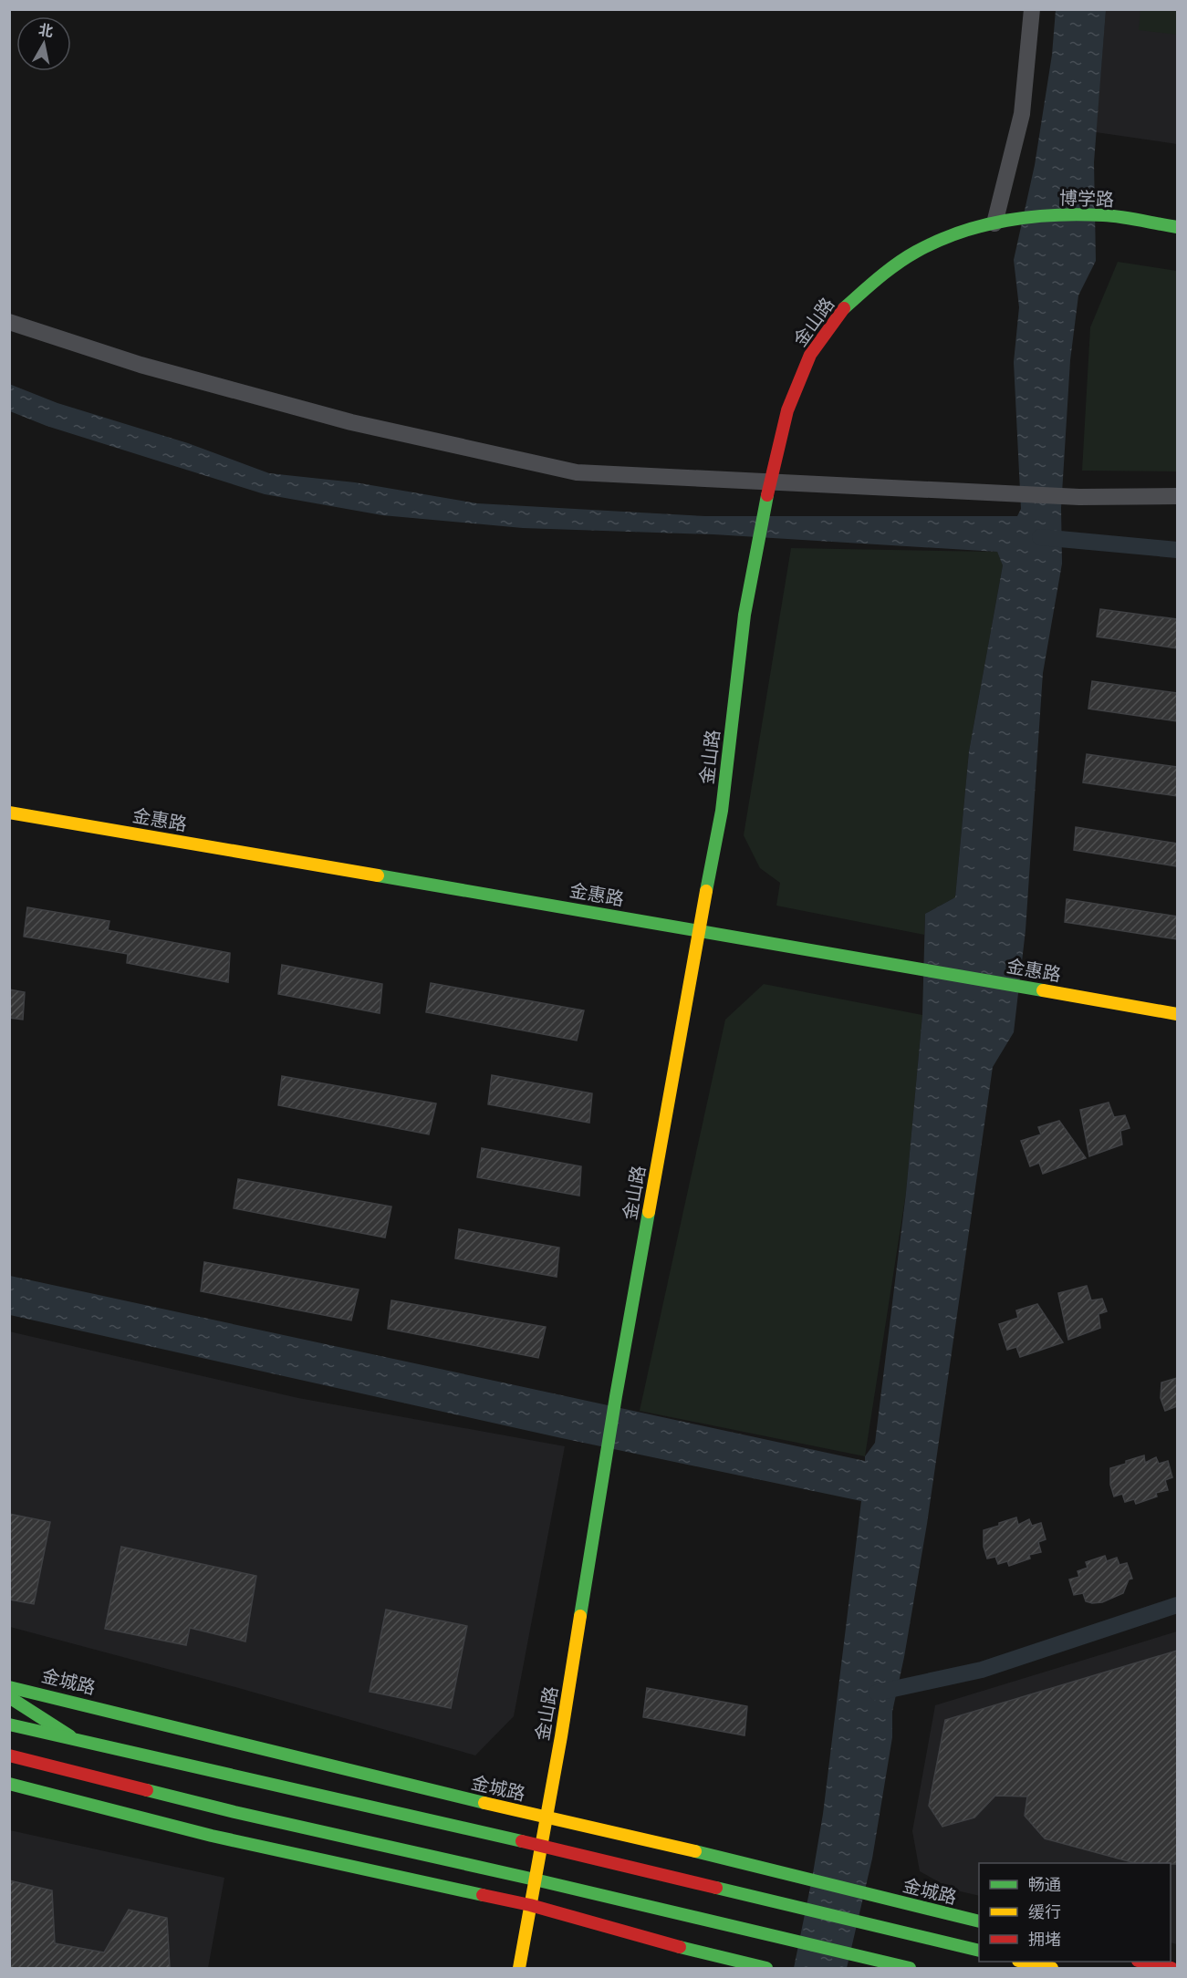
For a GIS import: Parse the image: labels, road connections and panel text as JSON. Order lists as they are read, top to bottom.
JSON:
{
  "streets": {
    "main road": [
      "博学路",
      "金山路",
      "金惠路",
      "金城路"
    ]
  },
  "crossings": [
    ["博学路", "金山路"],
    ["金山路", "金惠路"],
    ["金山路", "金城路"]
  ],
  "legend": ["畅通", "缓行", "拥堵"],
  "north": "top"
}
